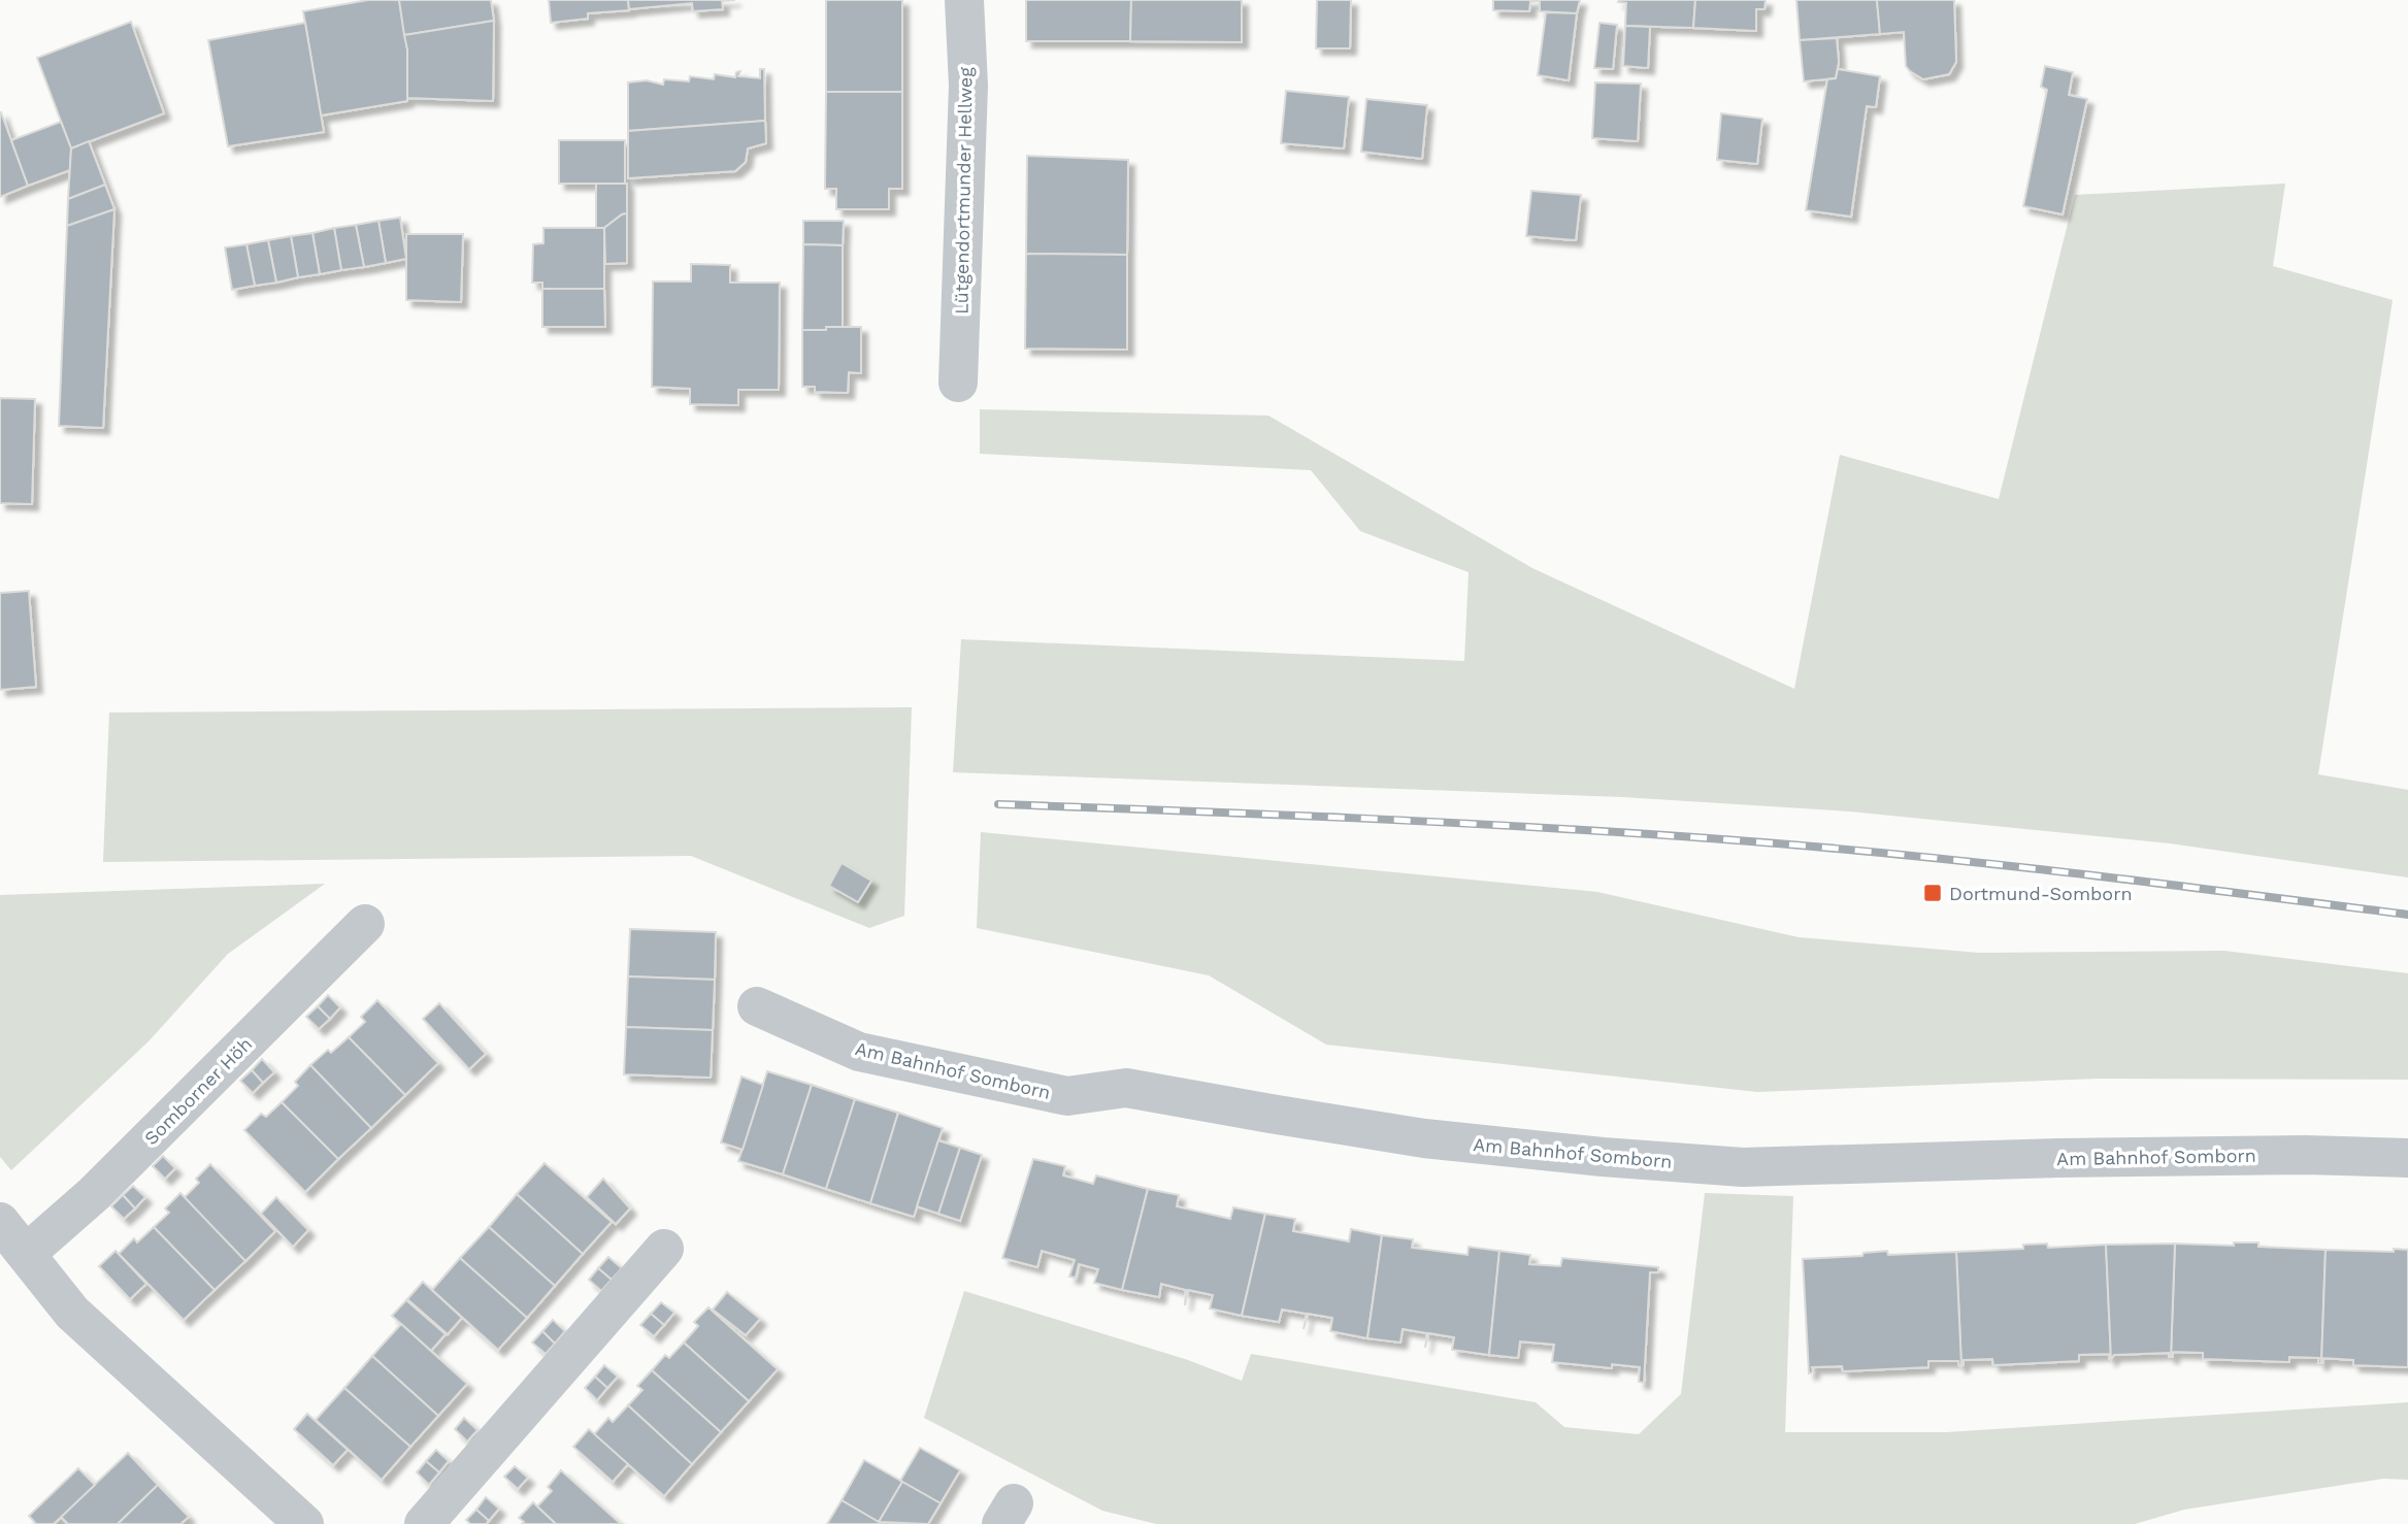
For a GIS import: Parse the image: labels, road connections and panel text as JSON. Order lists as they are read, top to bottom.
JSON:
{
  "streets": {
    "street": ["Lütgendortmunder Hellweg", "Am Bahnhof Somborn", "Somborner Höh"]
  },
  "places": {
    "transit": ["Dortmund-Somborn"]
  }
}
